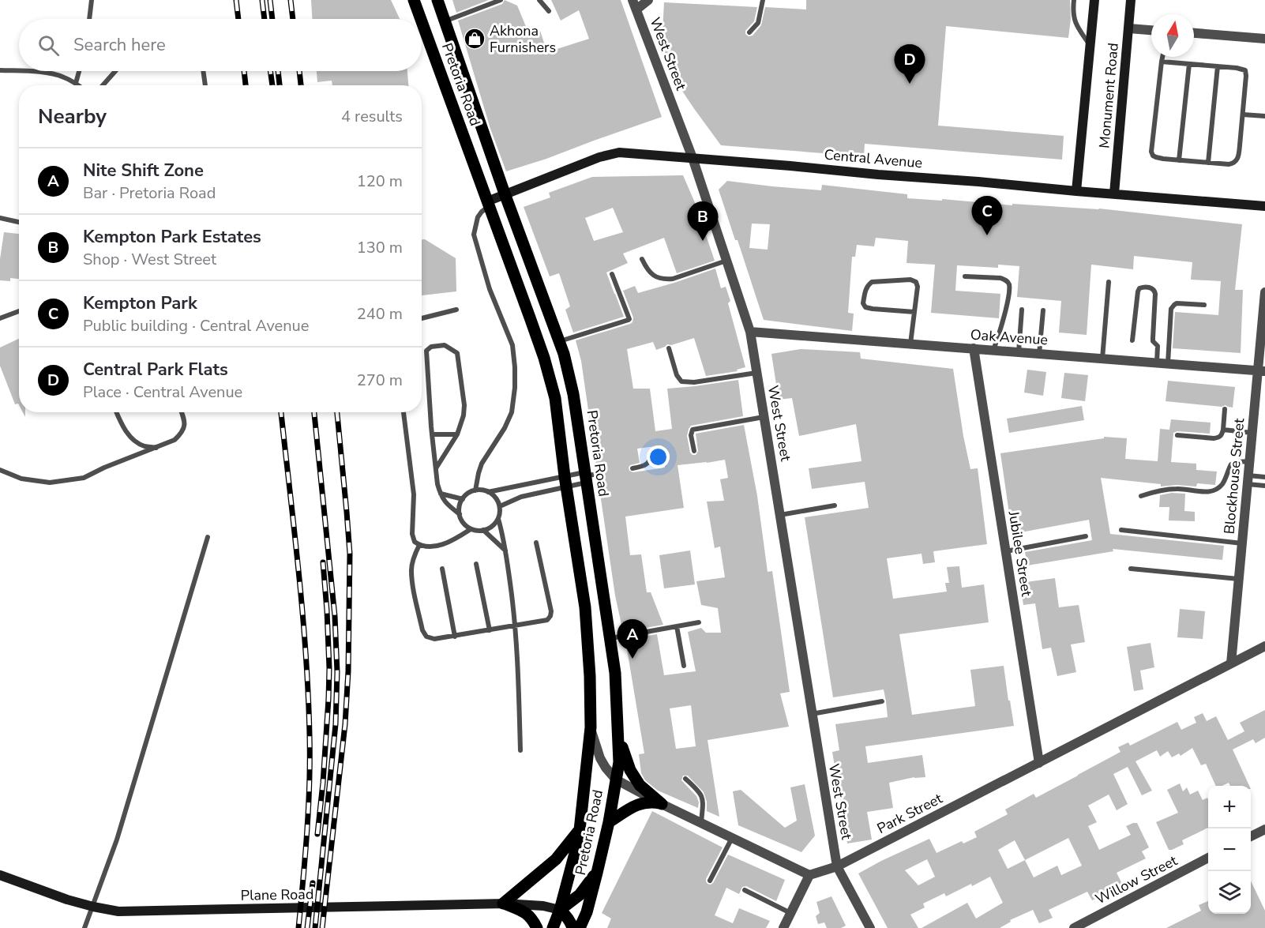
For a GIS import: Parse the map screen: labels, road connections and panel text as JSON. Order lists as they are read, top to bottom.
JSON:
{
  "streets": {
    "main road": [
      "Pretoria Road",
      "Monument Road",
      "Central Avenue",
      "Plane Road"
    ],
    "street": [
      "West Street",
      "Oak Avenue",
      "Blockhouse Street",
      "Jubilee Street",
      "Park Street",
      "Willow Street"
    ]
  },
  "crossings": [
    ["West Street", "Central Avenue"],
    ["West Street", "Oak Avenue"],
    ["West Street", "Park Street"],
    ["Pretoria Road", "Central Avenue"],
    ["Pretoria Road", "Plane Road"],
    ["Monument Road", "Central Avenue"],
    ["Oak Avenue", "Blockhouse Street"],
    ["Oak Avenue", "Jubilee Street"],
    ["Blockhouse Street", "Park Street"],
    ["Jubilee Street", "Park Street"]
  ],
  "places": {
    "shop": ["Akhona Furnishers"]
  },
  "north": "top",
  "page": {
    "search": "Search here",
    "pins": [
      "D",
      "C",
      "B",
      "A"
    ],
    "heading": ["Nearby", "4 results"],
    "list": [
      {
        "mark": "A",
        "name": "Nite Shift Zone",
        "note": "Bar · Pretoria Road",
        "value": "120 m"
      },
      {
        "mark": "B",
        "name": "Kempton Park Estates",
        "note": "Shop · West Street",
        "value": "130 m"
      },
      {
        "mark": "C",
        "name": "Kempton Park",
        "note": "Public building · Central Avenue",
        "value": "240 m"
      },
      {
        "mark": "D",
        "name": "Central Park Flats",
        "note": "Place · Central Avenue",
        "value": "270 m"
      }
    ],
    "map_buttons": ["+", "−"]
  }
}
